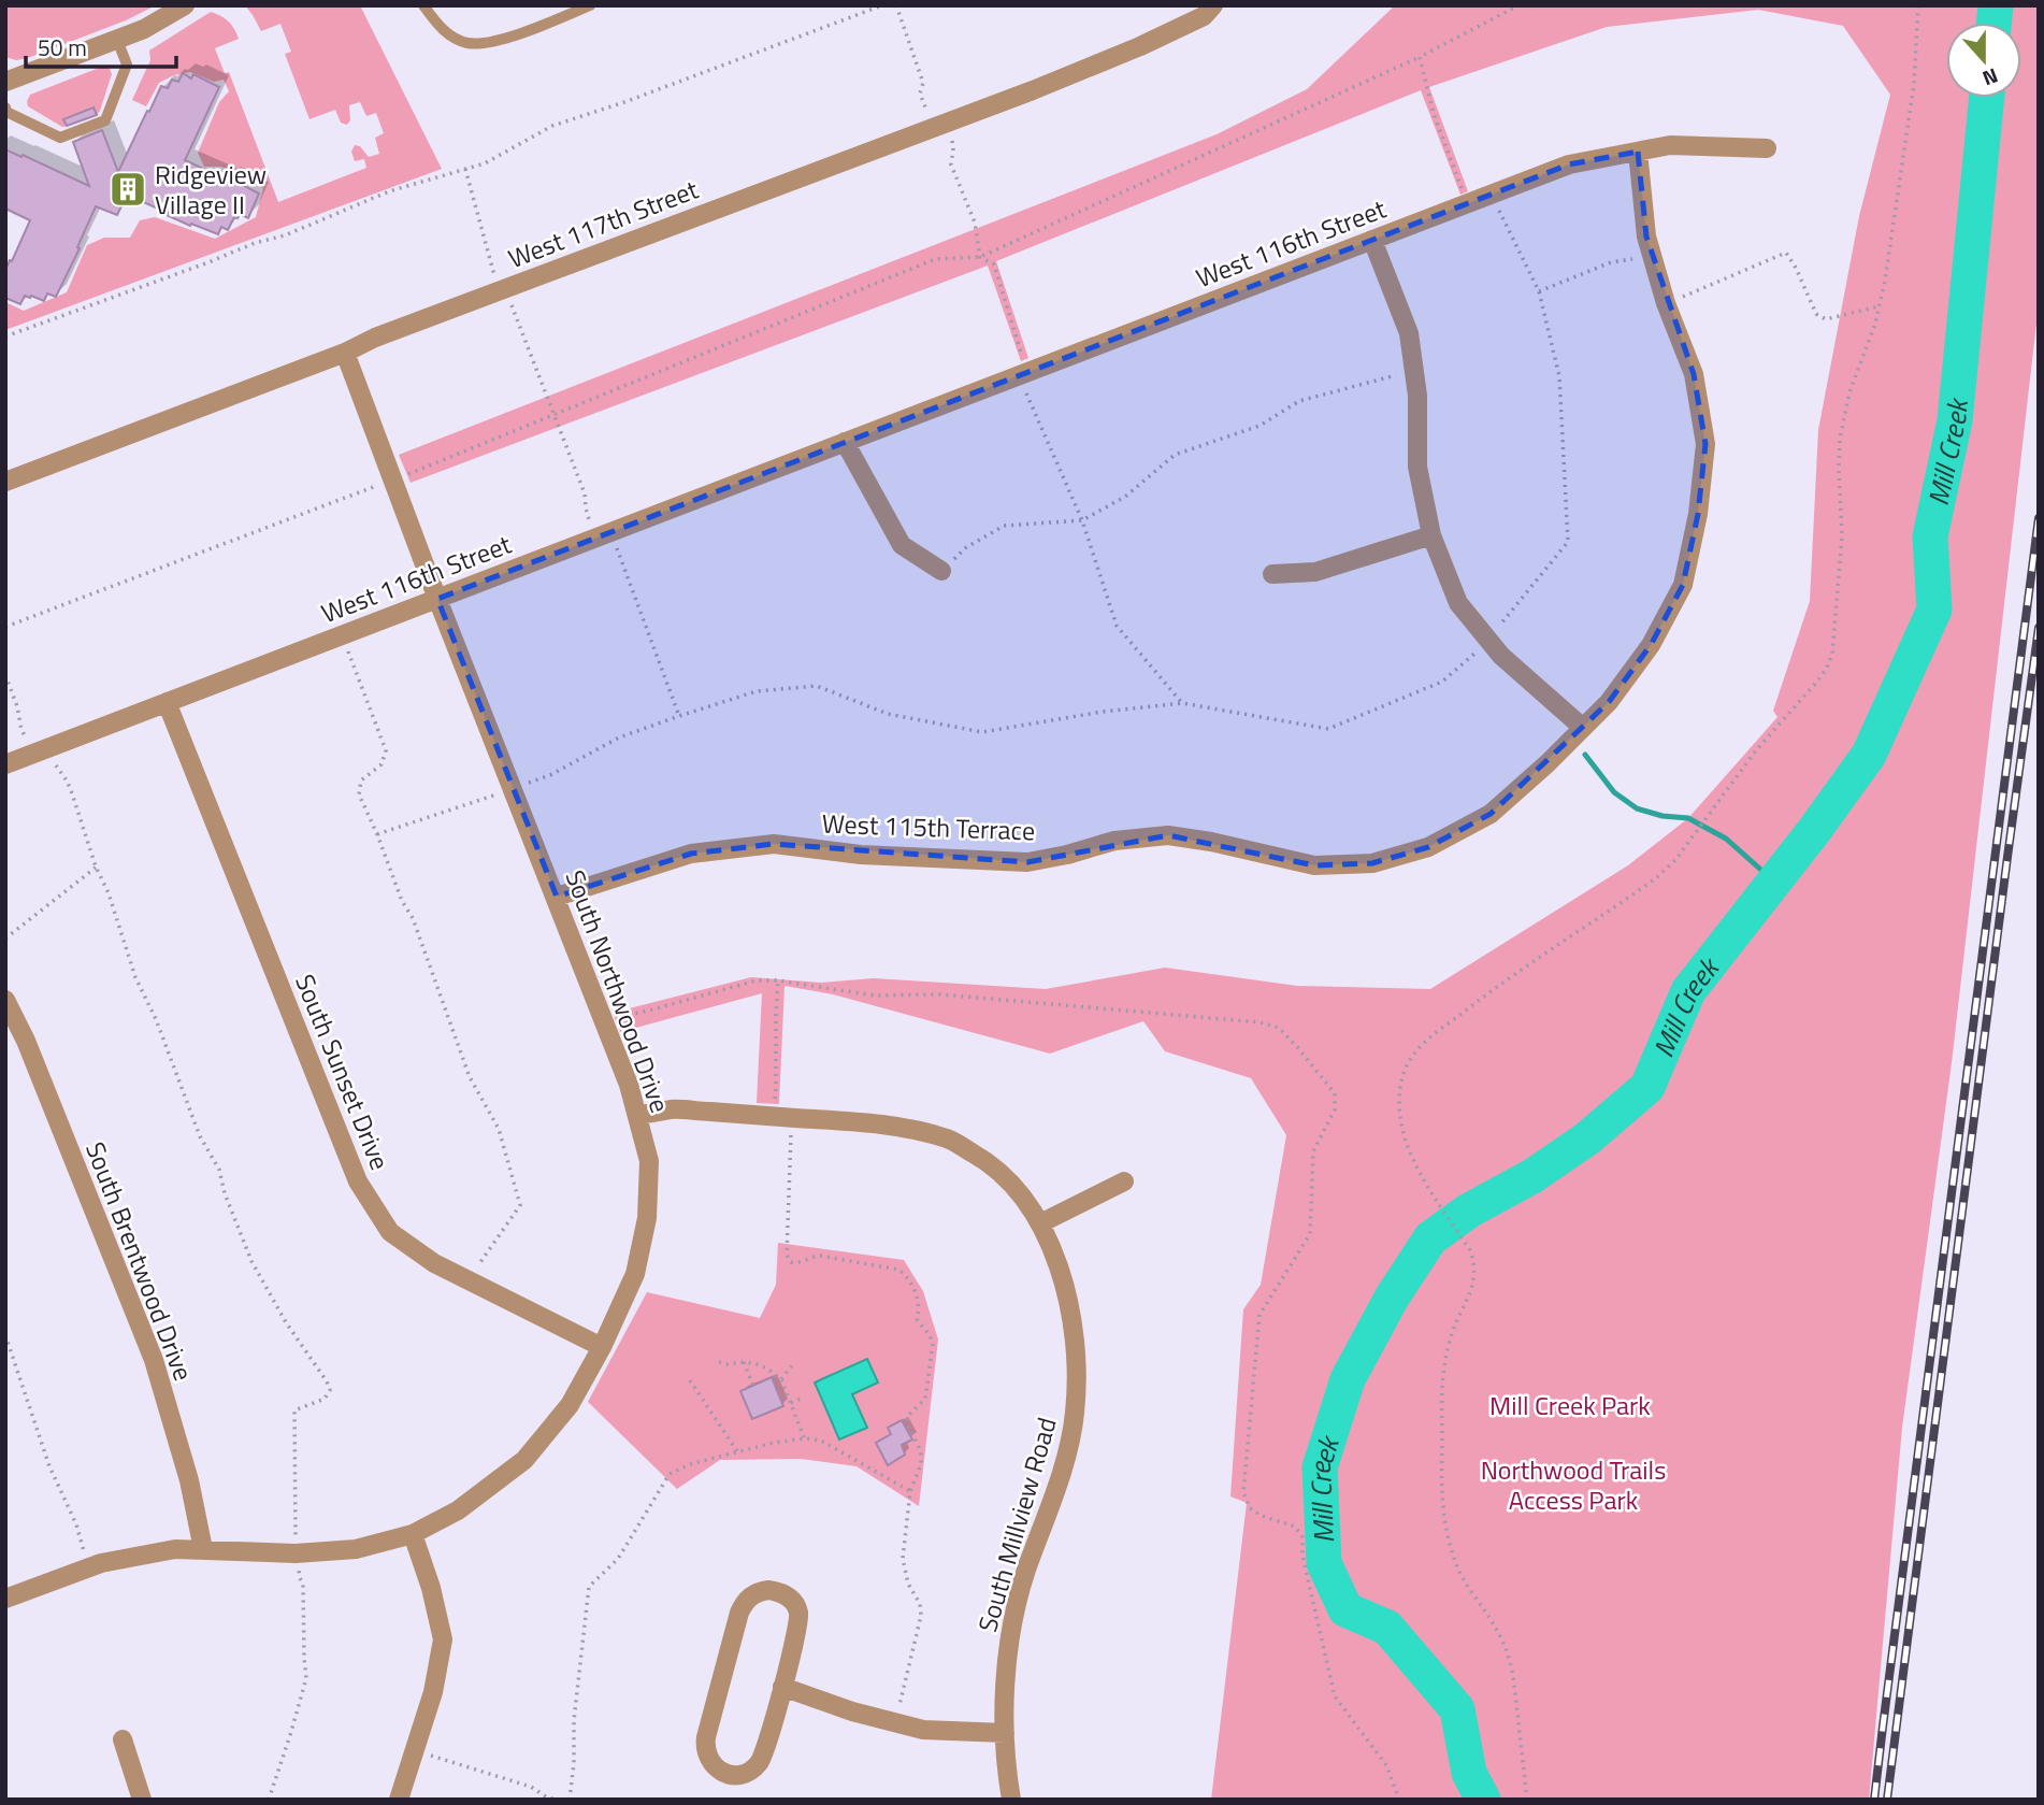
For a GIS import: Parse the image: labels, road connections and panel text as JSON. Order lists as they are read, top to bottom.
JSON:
{
  "streets": {
    "street": [
      "West 117th Street",
      "West 116th Street",
      "West 115th Terrace",
      "South Northwood Drive",
      "South Sunset Drive",
      "South Brentwood Drive",
      "South Millview Road"
    ]
  },
  "crossings": [
    ["West 117th Street", "South Northwood Drive"],
    ["West 116th Street", "West 115th Terrace"],
    ["West 116th Street", "South Northwood Drive"],
    ["West 116th Street", "South Sunset Drive"],
    ["West 115th Terrace", "South Northwood Drive"],
    ["South Northwood Drive", "South Sunset Drive"],
    ["South Northwood Drive", "South Brentwood Drive"],
    ["South Northwood Drive", "South Millview Road"]
  ],
  "water": ["Mill Creek"],
  "parks": ["Mill Creek Park", "Northwood Trails Access Park"],
  "places": {
    "building": ["Ridgeview Village II"]
  },
  "scale_bar": "50 m",
  "north": "bottom"
}
